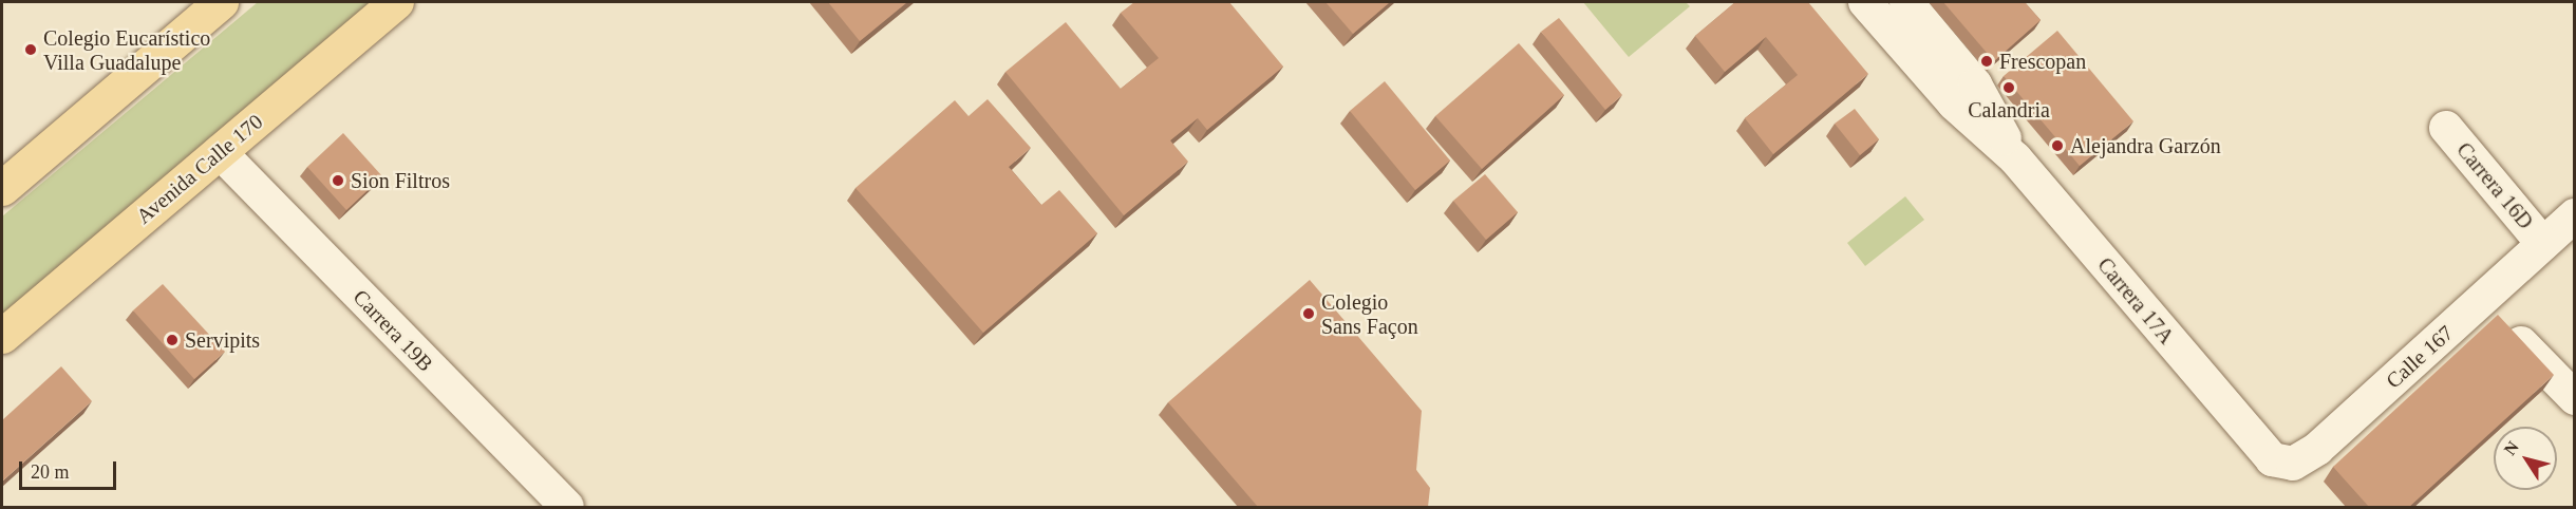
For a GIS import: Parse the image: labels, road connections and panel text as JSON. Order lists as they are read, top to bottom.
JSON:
{
  "streets": {
    "main road": ["Avenida Calle 170"],
    "street": [
      "Carrera 16D",
      "Carrera 17A",
      "Carrera 19B",
      "Calle 167"
    ]
  },
  "crossings": [
    ["Avenida Calle 170", "Carrera 19B"],
    ["Carrera 16D", "Calle 167"],
    ["Carrera 17A", "Calle 167"]
  ],
  "places": [
    "Colegio Eucarístico Villa Guadalupe",
    "Frescopan",
    "Calandria",
    "Alejandra Garzón",
    "Sion Filtros",
    "Colegio Sans Façon",
    "Servipits"
  ],
  "scale_bar": "20 m",
  "north": "top left"
}
